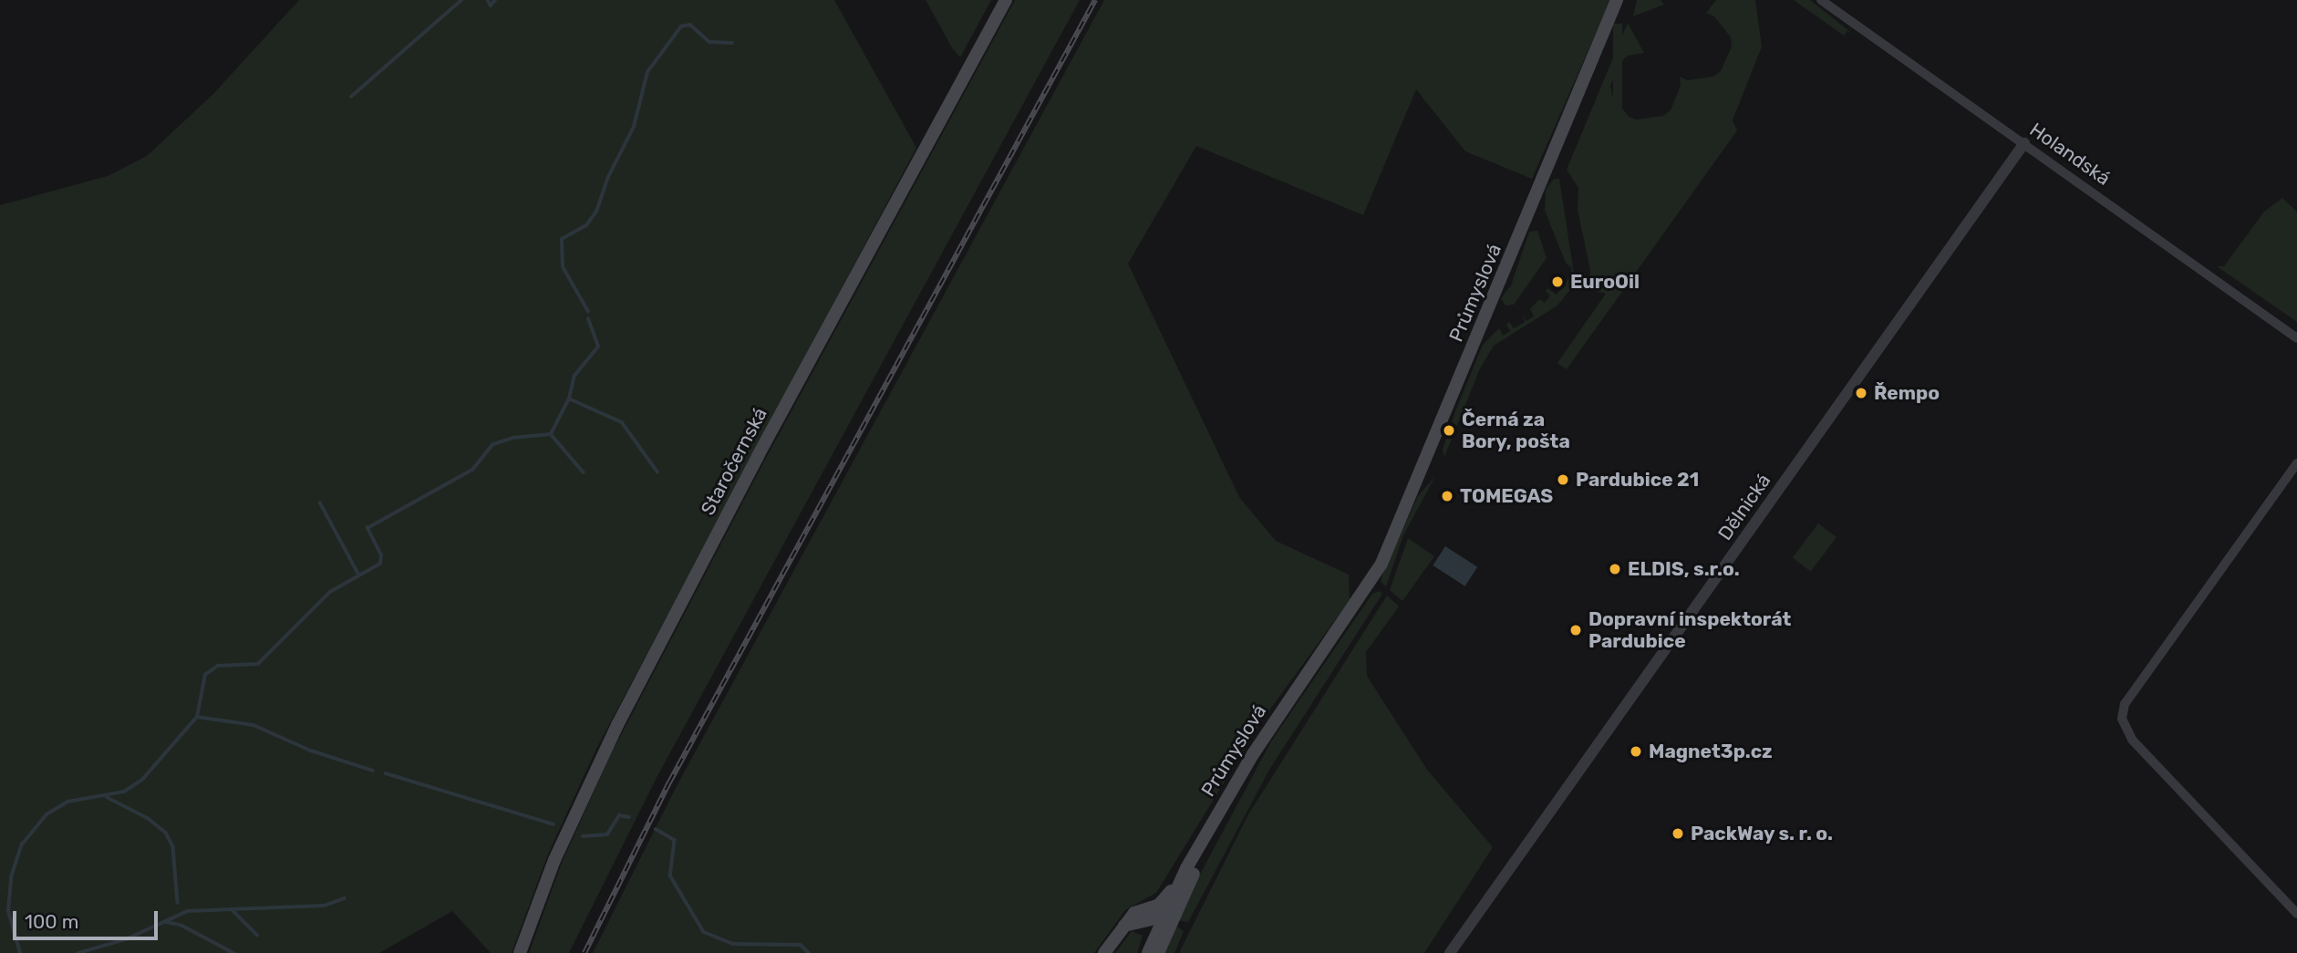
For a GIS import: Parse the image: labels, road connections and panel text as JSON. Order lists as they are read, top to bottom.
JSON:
{
  "streets": {
    "main road": ["Průmyslová", "Staročernská"],
    "street": ["Holandská", "Dělnická"]
  },
  "crossings": [
    ["Holandská", "Dělnická"]
  ],
  "places": [
    "EuroOil",
    "Řempo",
    "Černá za Bory, pošta",
    "Pardubice 21",
    "TOMEGAS",
    "ELDIS, s.r.o.",
    "Dopravní inspektorát Pardubice",
    "Magnet3p.cz",
    "PackWay s. r. o."
  ],
  "scale_bar": "100 m"
}
